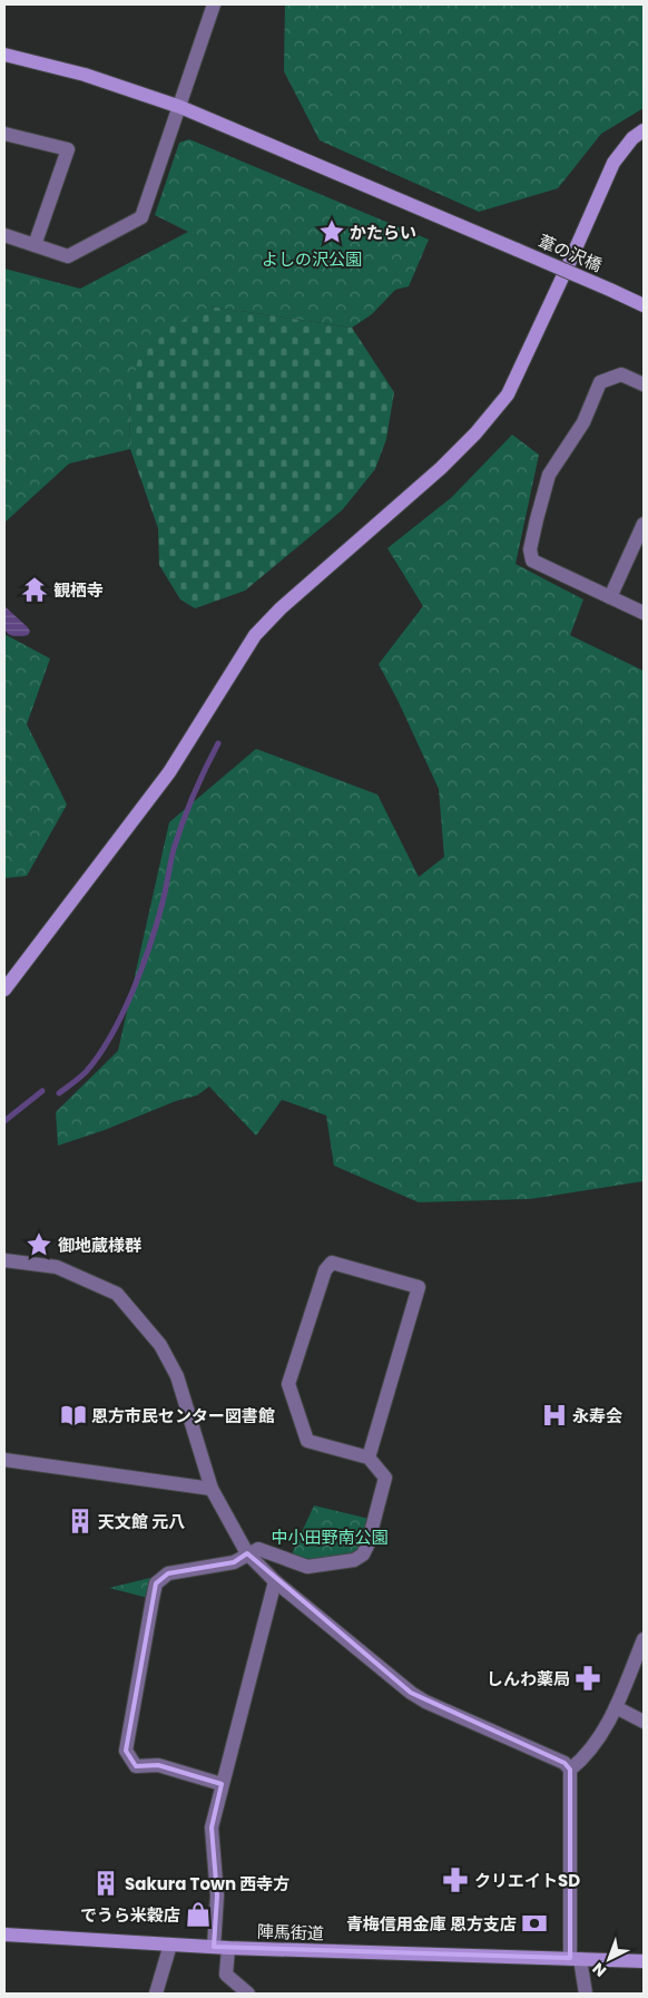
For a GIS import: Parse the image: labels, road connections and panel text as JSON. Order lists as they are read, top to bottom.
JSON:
{
  "streets": {
    "street": ["葦の沢橋", "陣馬街道"]
  },
  "parks": ["よしの沢公園", "中小田野南公園"],
  "places": {
    "place": ["かたらい", "御地蔵様群"],
    "temple": ["観栖寺"],
    "library": ["恩方市民センター図書館"],
    "hospital": ["永寿会"],
    "building": ["天文館 元八", "Sakura Town 西寺方"],
    "pharmacy": ["しんわ薬局", "クリエイトSD"],
    "shop": ["でうら米穀店"],
    "bank": ["青梅信用金庫 恩方支店"]
  },
  "north": "bottom left"
}
